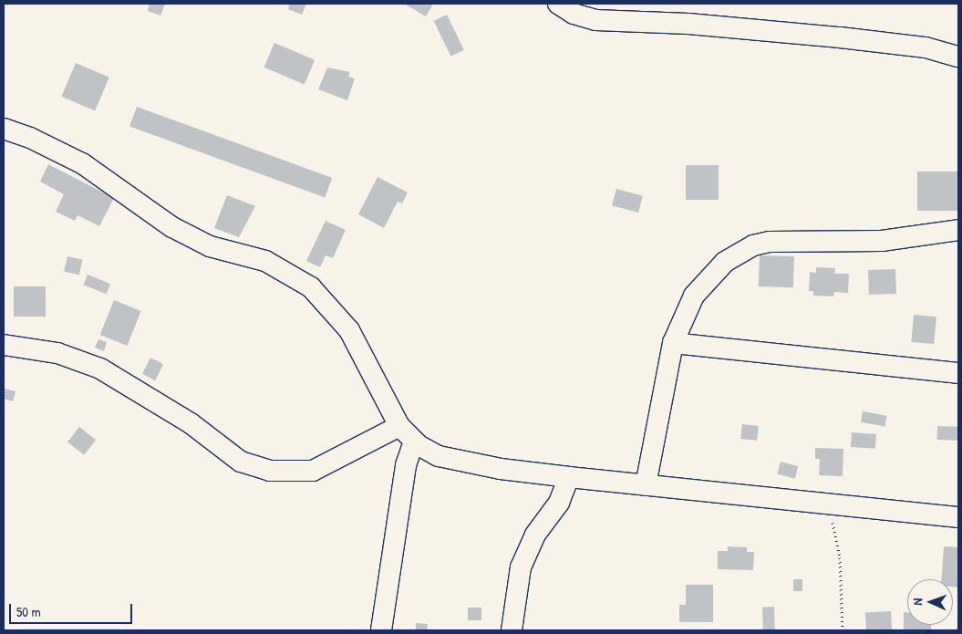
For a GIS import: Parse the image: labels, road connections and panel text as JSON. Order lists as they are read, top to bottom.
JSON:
{
  "scale_bar": "50 m",
  "north": "left"
}
